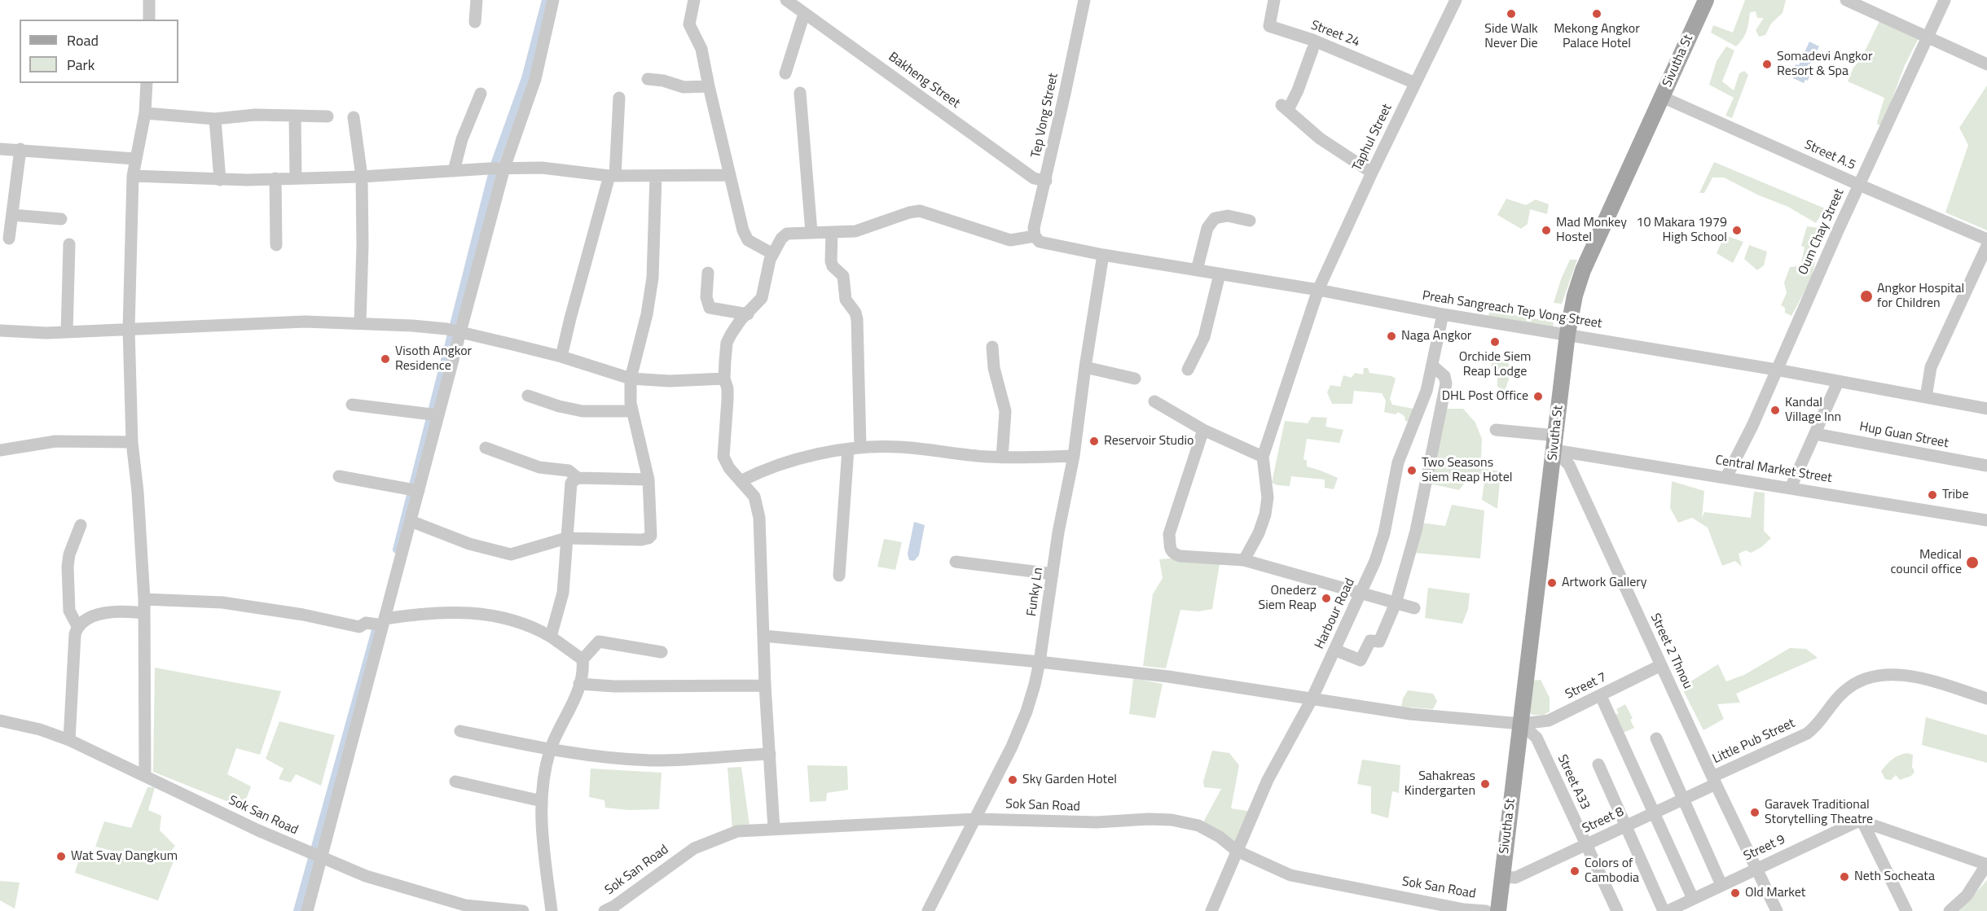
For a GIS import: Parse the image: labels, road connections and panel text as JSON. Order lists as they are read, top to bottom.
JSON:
{
  "streets": {
    "main road": ["Sivutha St"],
    "street": [
      "Street 24",
      "Bakheng Street",
      "Tep Vong Street",
      "Taphul Street",
      "Street A.5",
      "Oum Chay Street",
      "Preah Sangreach Tep Vong Street",
      "Hup Guan Street",
      "Central Market Street",
      "Funky Ln",
      "Harbour Road",
      "Street 2 Thnou",
      "Street 7",
      "Little Pub Street",
      "Street A33",
      "Sok San Road",
      "Street 8",
      "Street 9"
    ]
  },
  "crossings": [
    ["Street 24", "Taphul Street"],
    ["Sivutha St", "Street A.5"],
    ["Sivutha St", "Preah Sangreach Tep Vong Street"],
    ["Sivutha St", "Central Market Street"],
    ["Sivutha St", "Street 2 Thnou"],
    ["Sivutha St", "Street 7"],
    ["Sivutha St", "Street A33"],
    ["Sivutha St", "Street 8"],
    ["Bakheng Street", "Tep Vong Street"],
    ["Tep Vong Street", "Preah Sangreach Tep Vong Street"],
    ["Taphul Street", "Preah Sangreach Tep Vong Street"],
    ["Street A.5", "Oum Chay Street"],
    ["Oum Chay Street", "Preah Sangreach Tep Vong Street"],
    ["Oum Chay Street", "Central Market Street"],
    ["Preah Sangreach Tep Vong Street", "Funky Ln"],
    ["Preah Sangreach Tep Vong Street", "Harbour Road"],
    ["Central Market Street", "Street 2 Thnou"],
    ["Funky Ln", "Street 7"],
    ["Funky Ln", "Sok San Road"],
    ["Harbour Road", "Street 7"],
    ["Harbour Road", "Sok San Road"],
    ["Street 2 Thnou", "Street 7"],
    ["Street 2 Thnou", "Little Pub Street"],
    ["Street 2 Thnou", "Street 8"],
    ["Street 2 Thnou", "Street 9"],
    ["Street 7", "Street A33"],
    ["Little Pub Street", "Street 8"],
    ["Street A33", "Street 8"]
  ],
  "places": [
    "Side Walk Never Die",
    "Mekong Angkor Palace Hotel",
    "Somadevi Angkor Resort & Spa",
    "Mad Monkey Hostel",
    "10 Makara 1979 High School",
    "Angkor Hospital for Children",
    "Naga Angkor",
    "Orchide Siem Reap Lodge",
    "Visoth Angkor Residence",
    "DHL Post Office",
    "Kandal Village Inn",
    "Reservoir Studio",
    "Two Seasons Siem Reap Hotel",
    "Tribe",
    "Medical council office",
    "Artwork Gallery",
    "Onederz Siem Reap",
    "Sky Garden Hotel",
    "Sahakreas Kindergarten",
    "Garavek Traditional Storytelling Theatre",
    "Wat Svay Dangkum",
    "Colors of Cambodia",
    "Neth Socheata",
    "Old Market"
  ],
  "legend": ["Road", "Park"]
}
